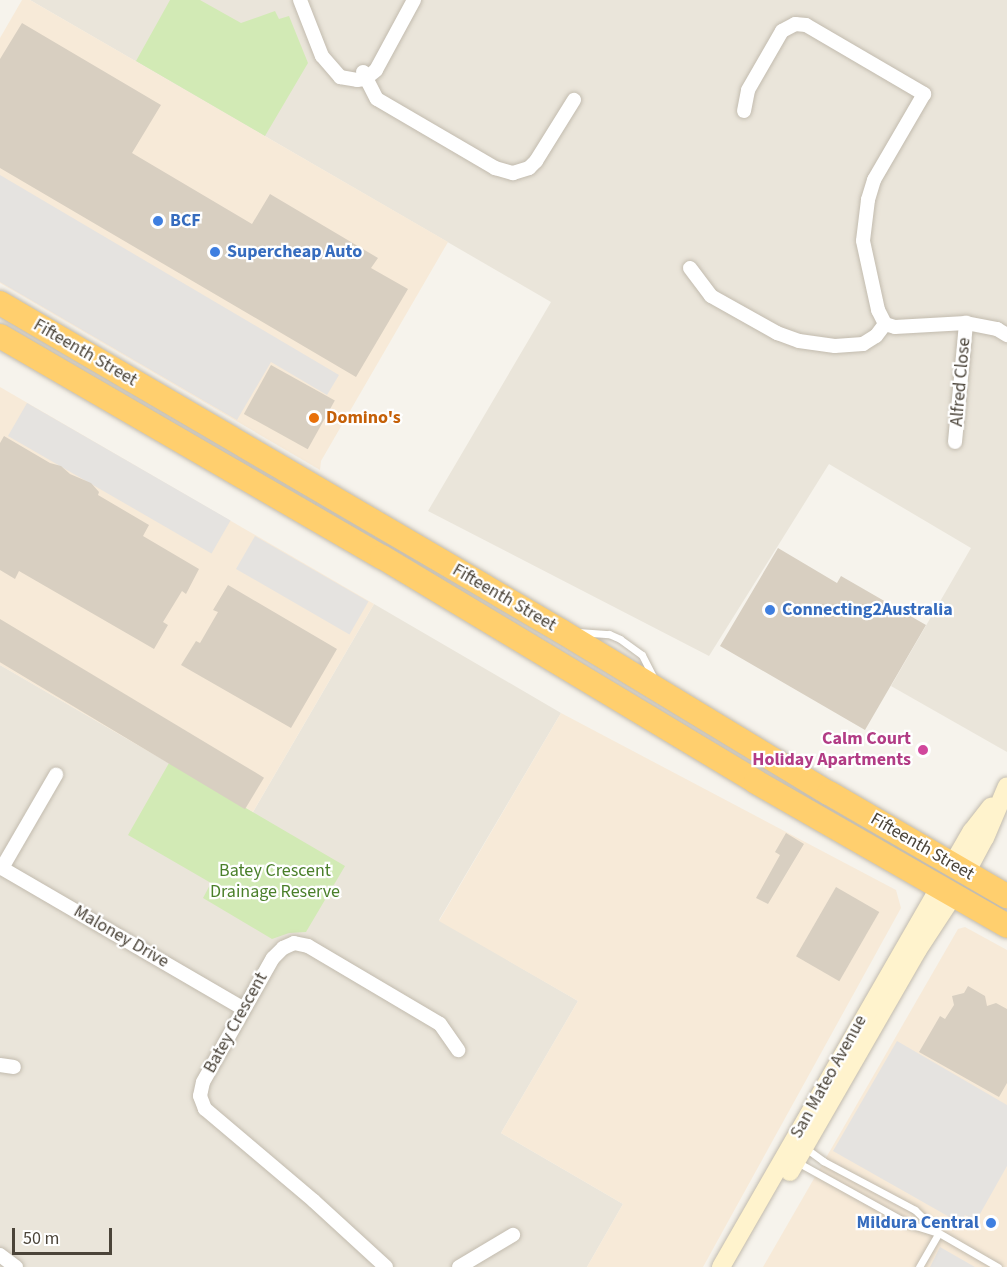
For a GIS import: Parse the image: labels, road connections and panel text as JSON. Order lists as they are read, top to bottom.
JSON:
{
  "streets": {
    "highway": ["Fifteenth Street"],
    "street": [
      "Alfred Close",
      "Maloney Drive",
      "Batey Crescent",
      "San Mateo Avenue"
    ]
  },
  "crossings": [
    ["Fifteenth Street", "San Mateo Avenue"],
    ["Maloney Drive", "Batey Crescent"]
  ],
  "parks": ["Batey Crescent Drainage Reserve"],
  "places": [
    "BCF",
    "Supercheap Auto",
    "Domino's",
    "Connecting2Australia",
    "Calm Court Holiday Apartments",
    "Mildura Central"
  ],
  "scale_bar": "50 m"
}
